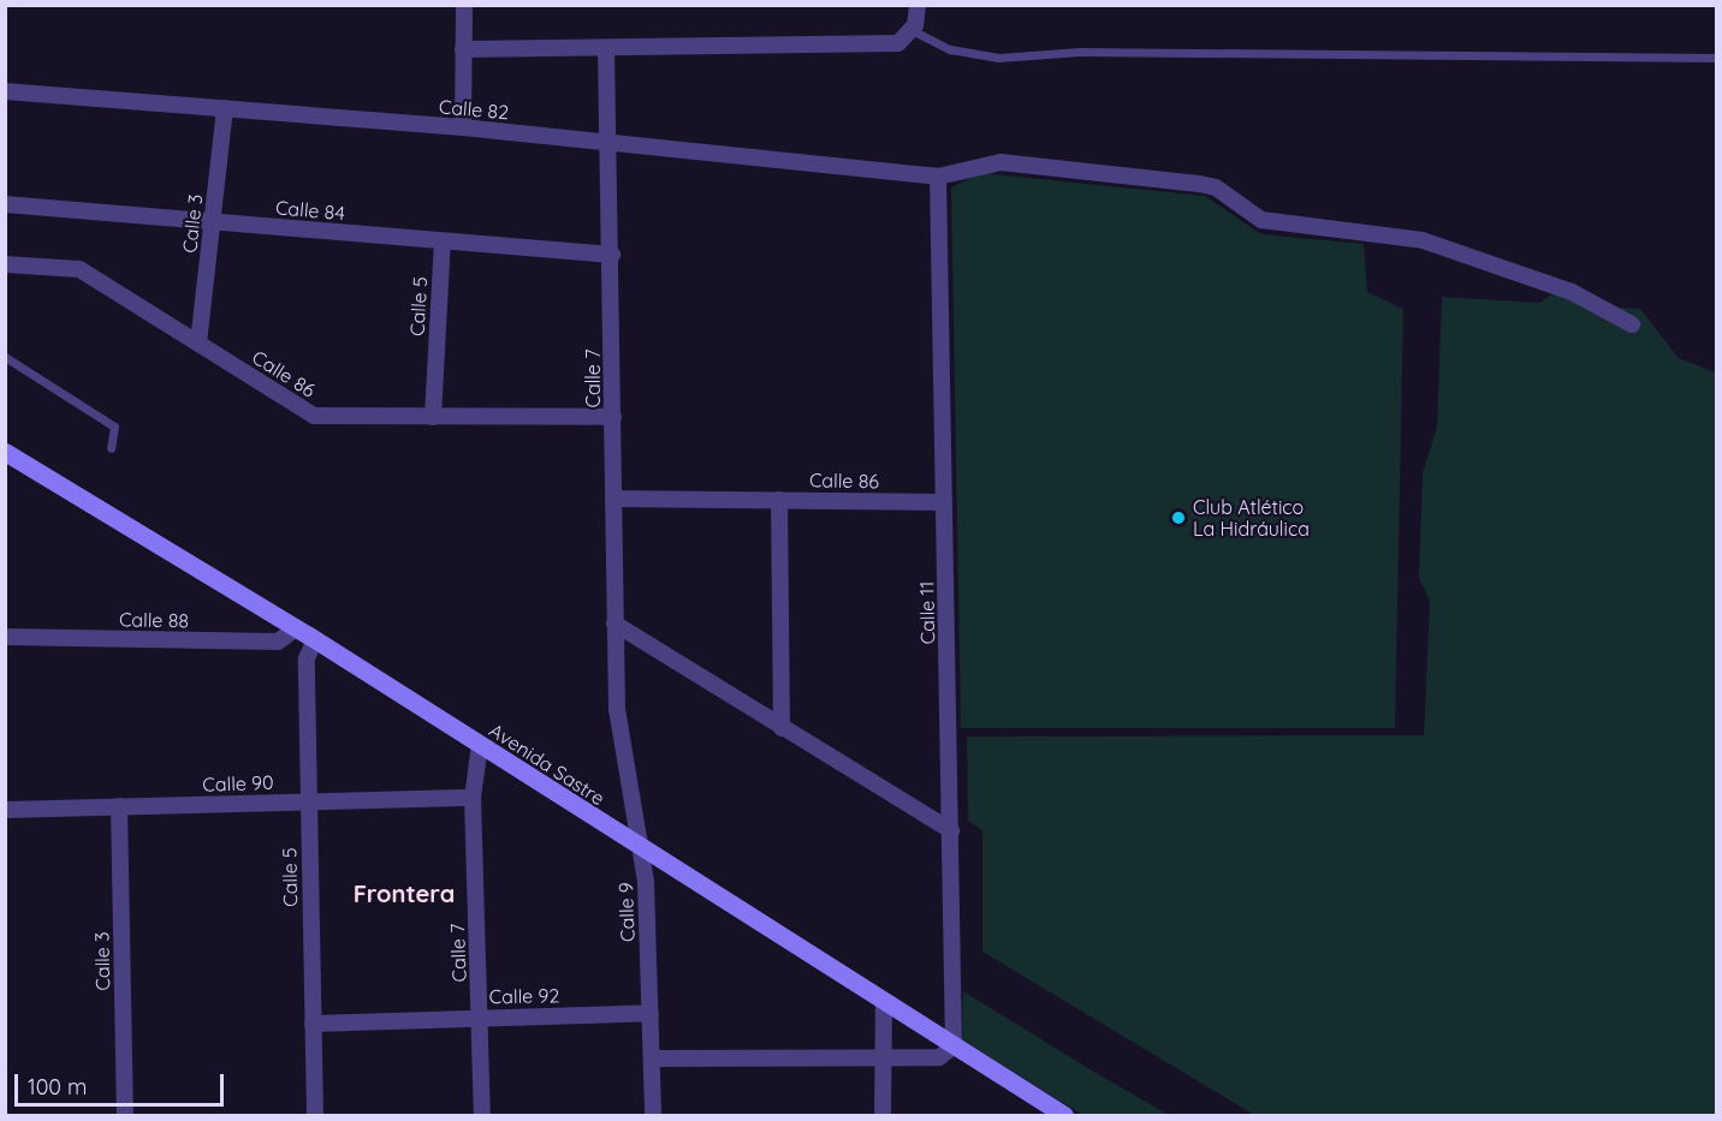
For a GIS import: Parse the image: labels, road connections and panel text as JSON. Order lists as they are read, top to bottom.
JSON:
{
  "streets": {
    "street": [
      "Calle 82",
      "Calle 84",
      "Calle 3",
      "Calle 5",
      "Calle 86",
      "Calle 7",
      "Calle 11",
      "Calle 88",
      "Avenida Sastre",
      "Calle 90",
      "Calle 9",
      "Calle 92"
    ]
  },
  "crossings": [
    ["Calle 82", "Calle 3"],
    ["Calle 82", "Calle 7"],
    ["Calle 82", "Calle 11"],
    ["Calle 84", "Calle 3"],
    ["Calle 84", "Calle 5"],
    ["Calle 84", "Calle 7"],
    ["Calle 3", "Calle 86"],
    ["Calle 3", "Calle 90"],
    ["Calle 5", "Calle 86"],
    ["Calle 5", "Avenida Sastre"],
    ["Calle 5", "Calle 90"],
    ["Calle 5", "Calle 92"],
    ["Calle 86", "Calle 7"],
    ["Calle 86", "Calle 11"],
    ["Calle 7", "Avenida Sastre"],
    ["Calle 7", "Calle 90"],
    ["Calle 7", "Calle 9"],
    ["Calle 7", "Calle 92"],
    ["Calle 11", "Avenida Sastre"],
    ["Calle 88", "Avenida Sastre"],
    ["Avenida Sastre", "Calle 9"],
    ["Calle 9", "Calle 92"]
  ],
  "districts": ["Frontera"],
  "places": ["Club Atlético La Hidráulica"],
  "scale_bar": "100 m"
}
